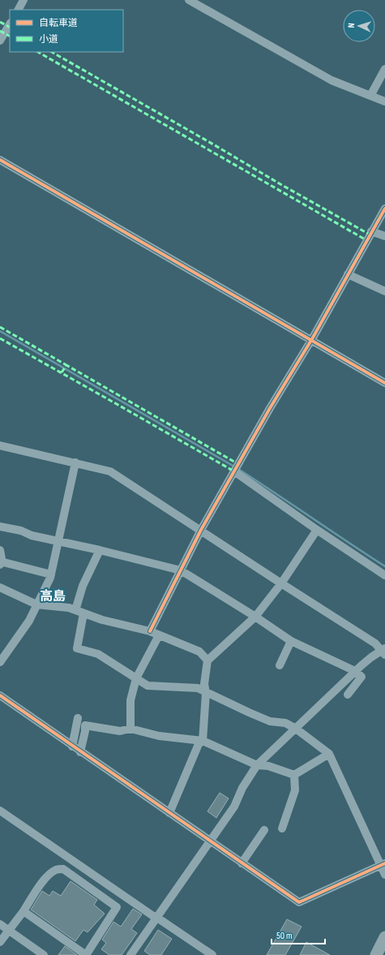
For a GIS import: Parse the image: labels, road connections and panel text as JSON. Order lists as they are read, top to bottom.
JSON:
{
  "districts": ["高島"],
  "legend": ["自転車道", "小道"],
  "scale_bar": "50 m",
  "north": "left"
}
